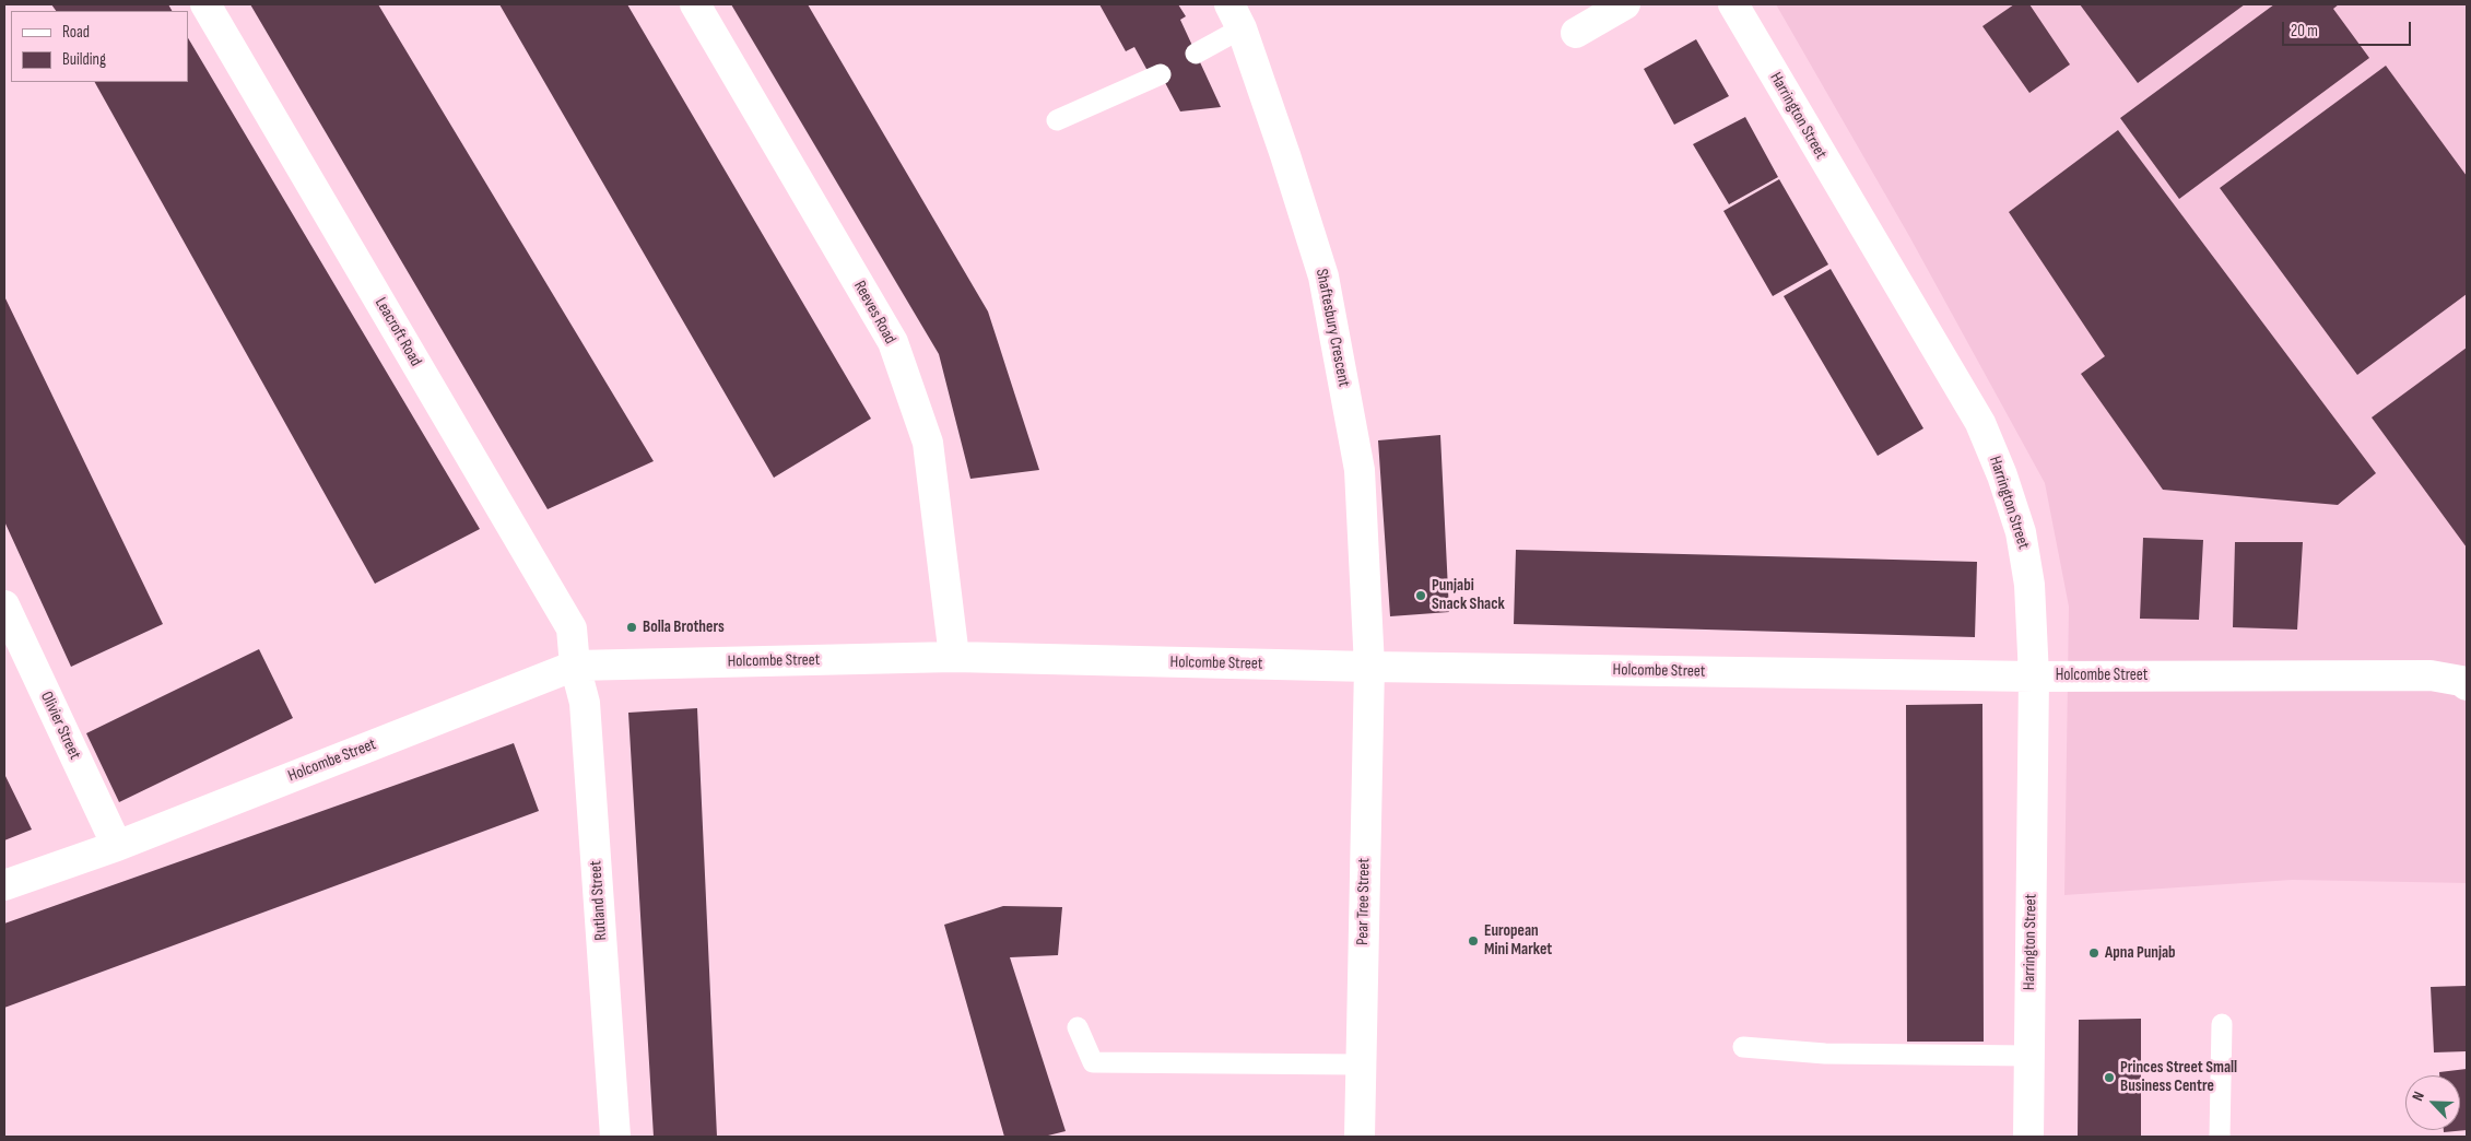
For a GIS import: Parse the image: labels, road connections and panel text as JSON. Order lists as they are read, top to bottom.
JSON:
{
  "streets": {
    "street": [
      "Harrington Street",
      "Reeves Road",
      "Shaftesbury Crescent",
      "Leacroft Road",
      "Holcombe Street",
      "Olivier Street",
      "Rutland Street",
      "Pear Tree Street"
    ]
  },
  "crossings": [
    ["Harrington Street", "Holcombe Street"],
    ["Reeves Road", "Holcombe Street"],
    ["Shaftesbury Crescent", "Holcombe Street"],
    ["Shaftesbury Crescent", "Pear Tree Street"],
    ["Leacroft Road", "Holcombe Street"],
    ["Leacroft Road", "Rutland Street"],
    ["Holcombe Street", "Olivier Street"],
    ["Holcombe Street", "Rutland Street"],
    ["Holcombe Street", "Pear Tree Street"]
  ],
  "places": [
    "Punjabi Snack Shack",
    "Bolla Brothers",
    "European Mini Market",
    "Apna Punjab",
    "Princes Street Small Business Centre"
  ],
  "legend": ["Road", "Building"],
  "scale_bar": "20 m",
  "north": "top left"
}
